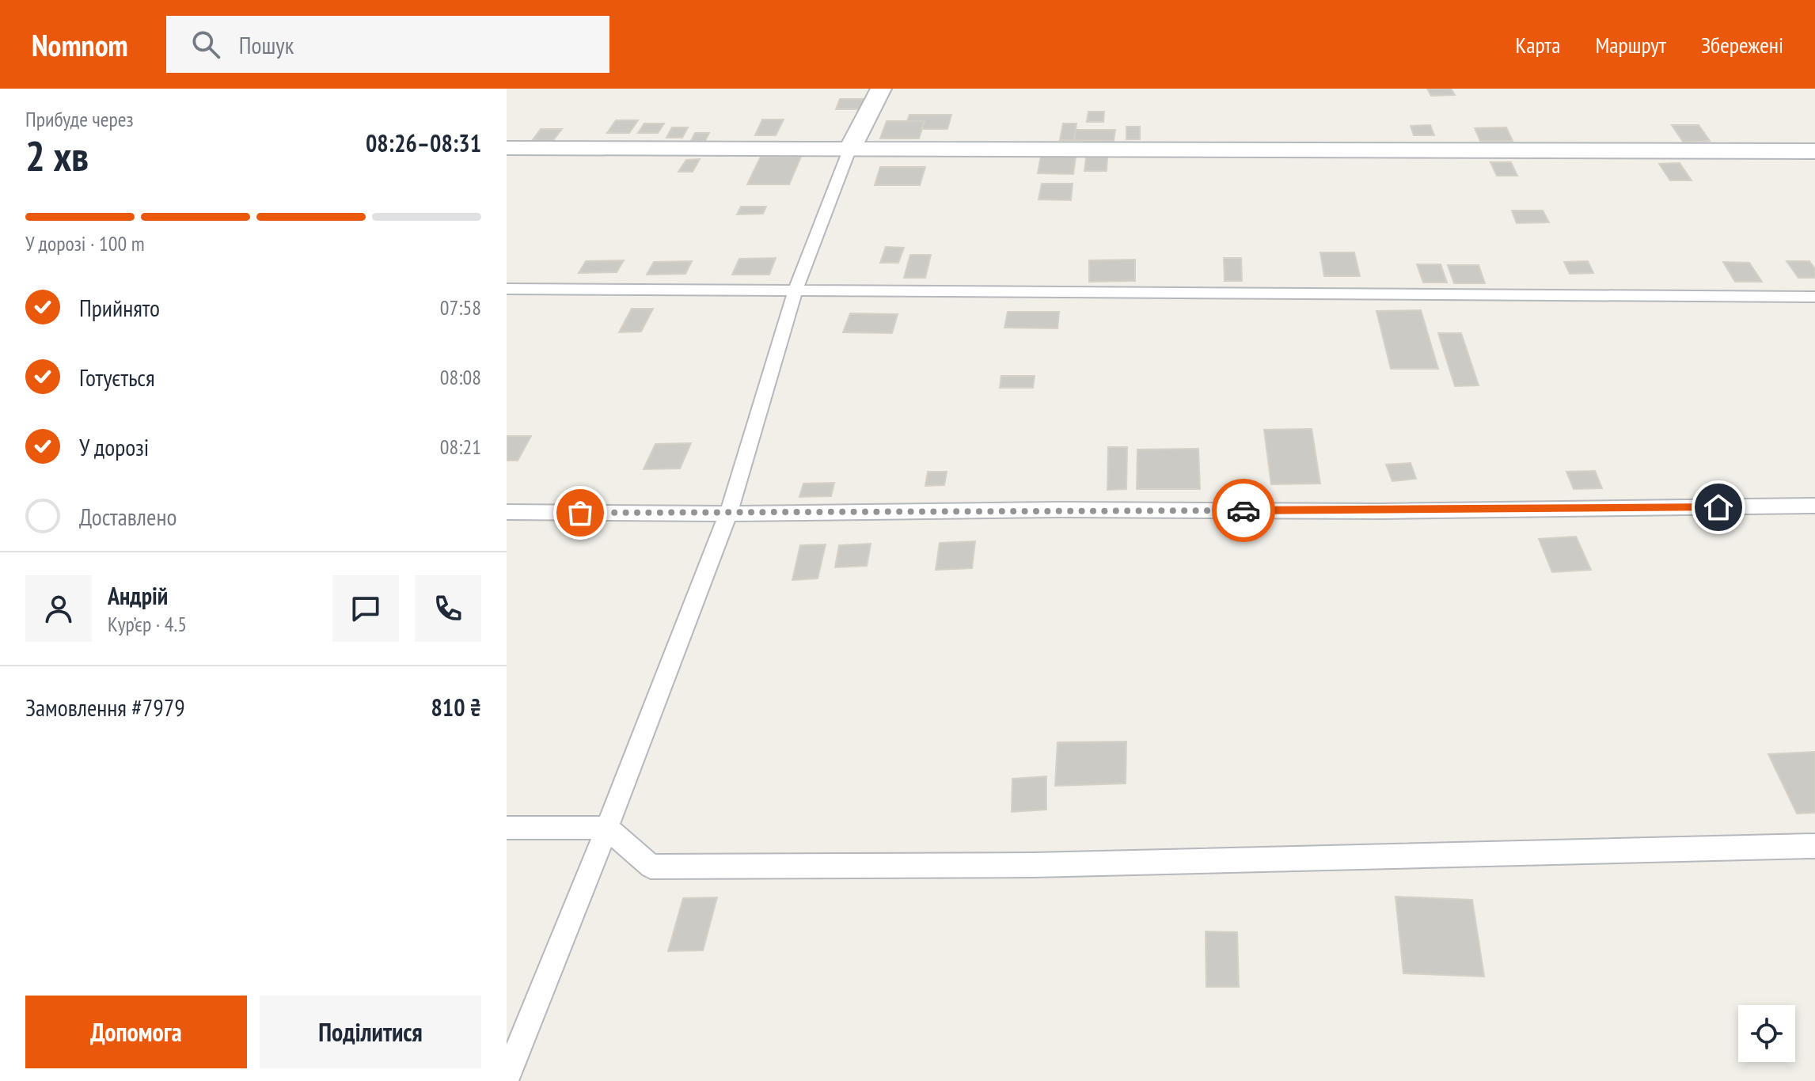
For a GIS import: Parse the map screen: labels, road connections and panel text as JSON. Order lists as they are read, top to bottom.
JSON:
{
  "page": {
    "header": "Nomnom",
    "search": "Пошук",
    "nav": ["Карта", "Маршрут", "Збережені"],
    "heading": ["2 хв", "Прибуде через", "08:26–08:31"],
    "panel": [
      "Андрій",
      "Кур’єр · 4.5",
      "Замовлення #7979",
      "810 ₴"
    ],
    "bar": "У дорозі · 100 m",
    "list": [
      ["Прийнято", "07:58"],
      ["Готується", "08:08"],
      ["У дорозі", "08:21"],
      "Доставлено"
    ],
    "buttons": ["Допомога", "Поділитися"]
  }
}
